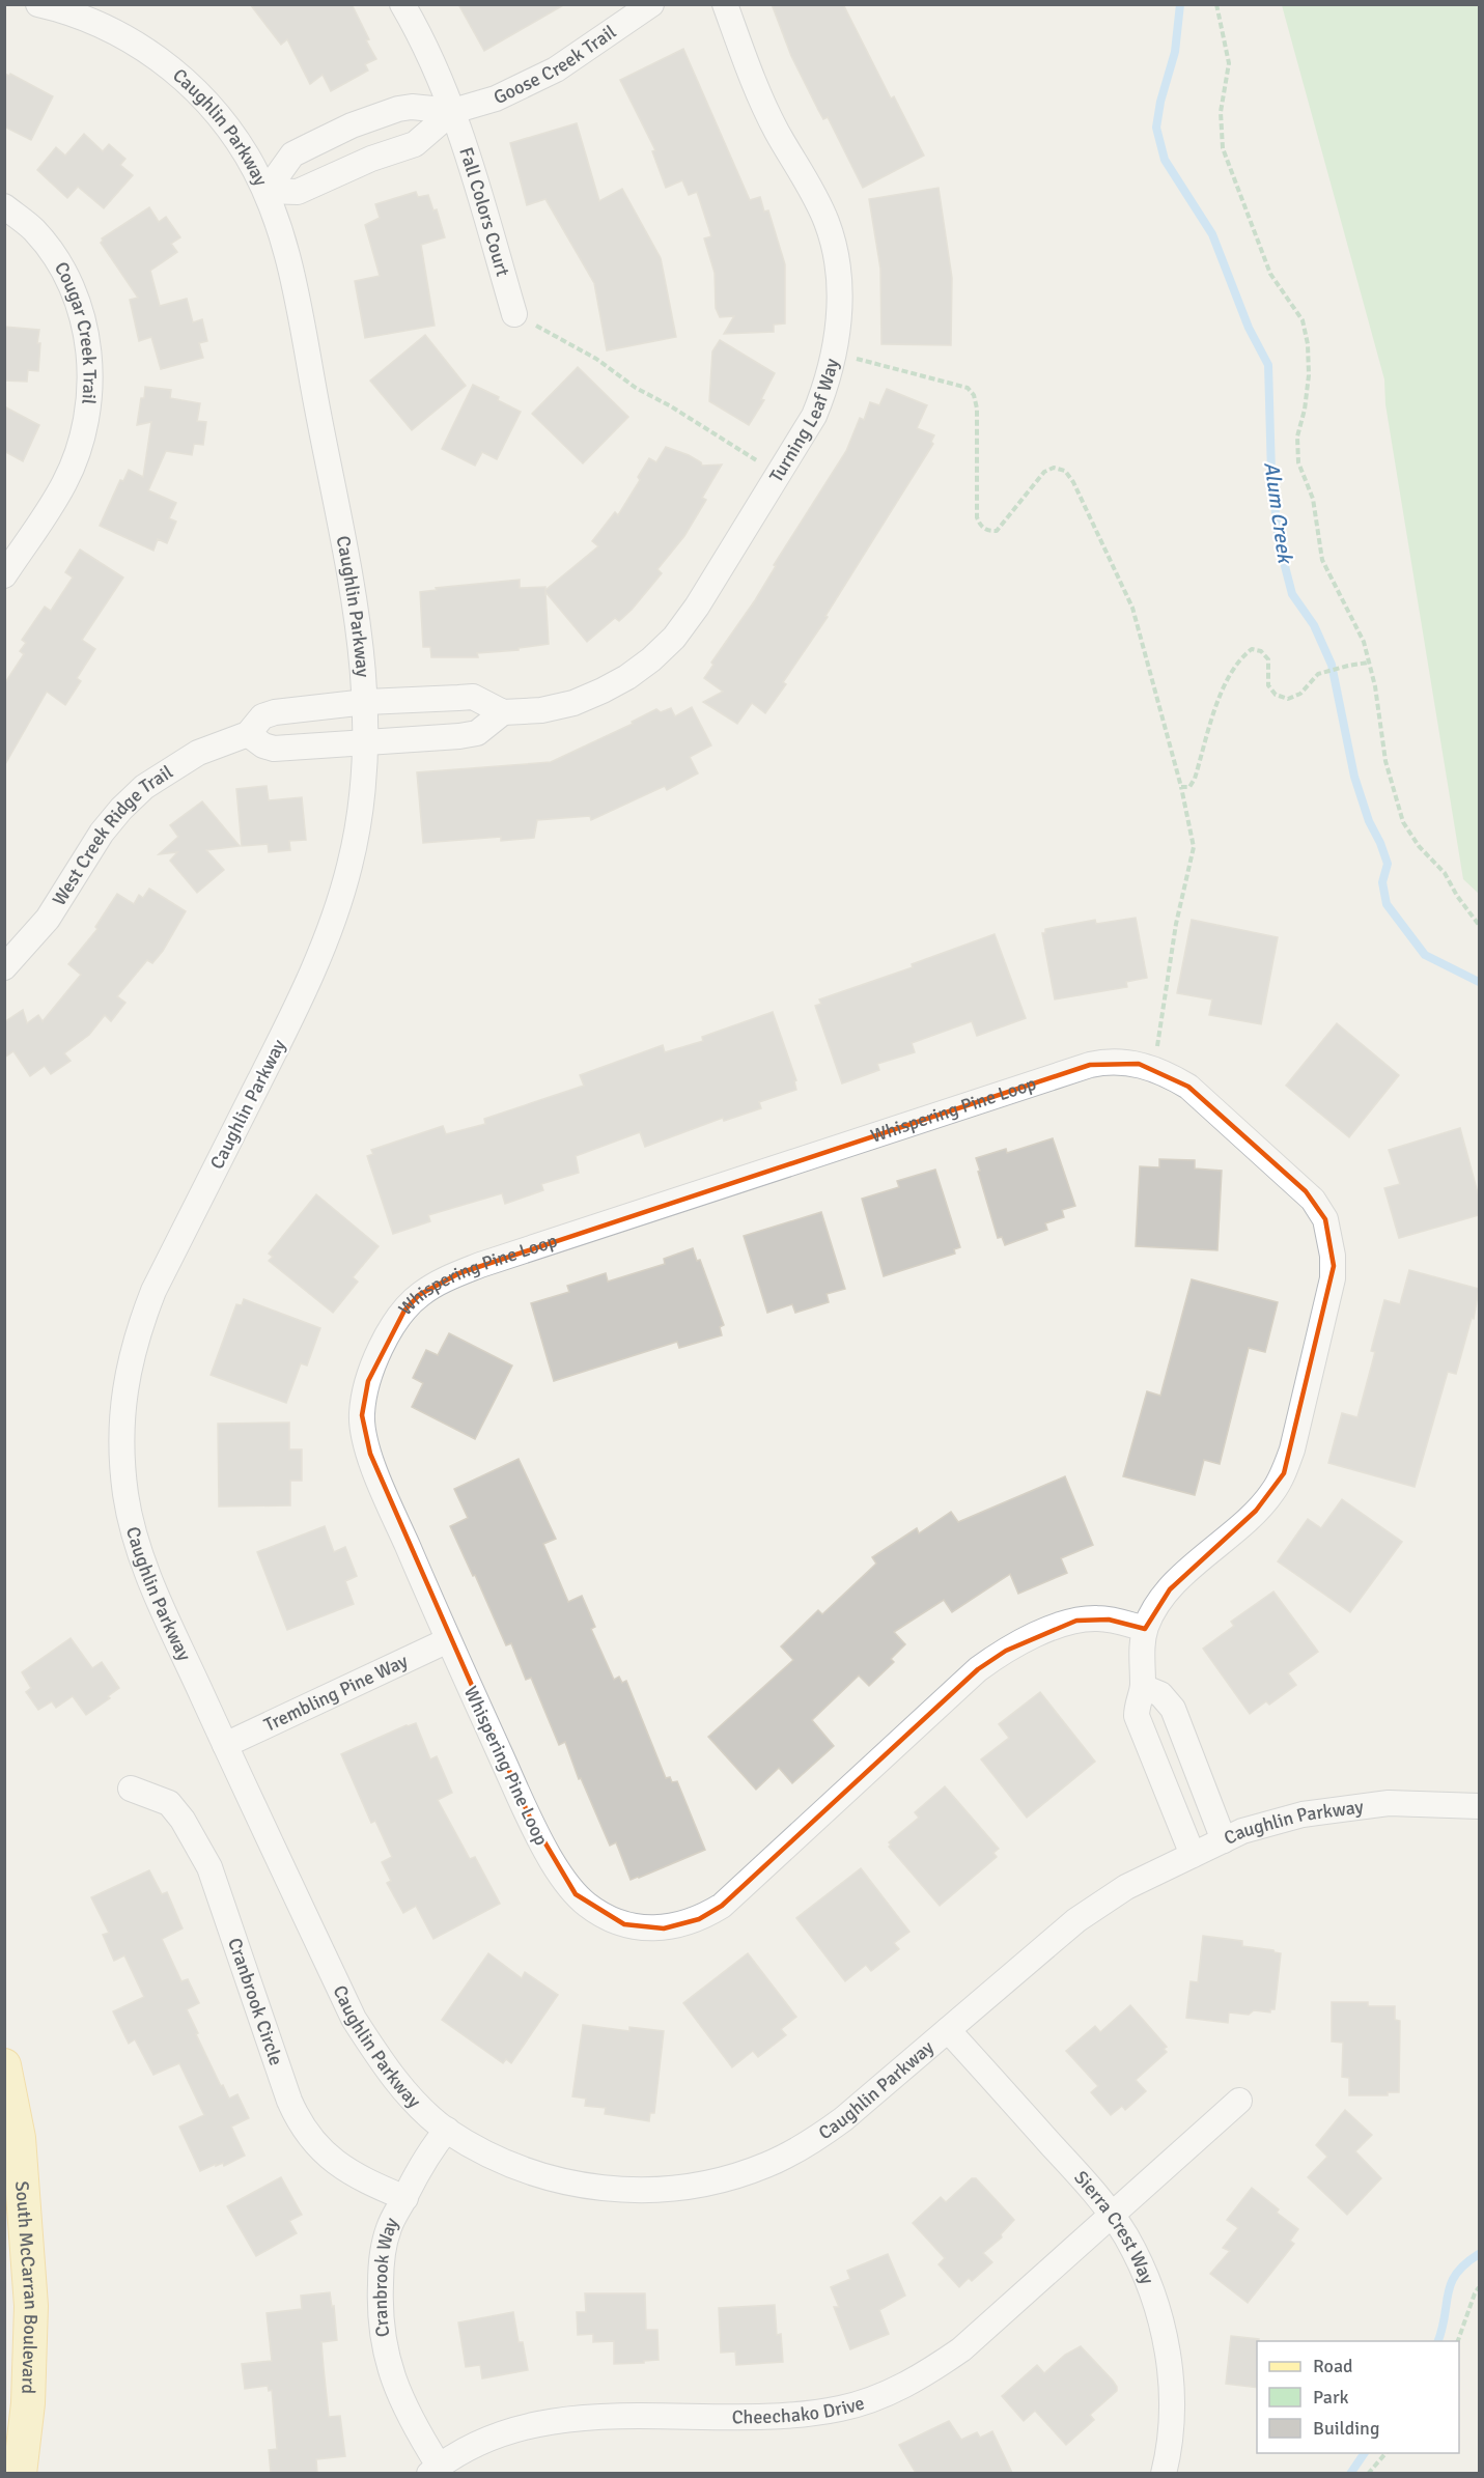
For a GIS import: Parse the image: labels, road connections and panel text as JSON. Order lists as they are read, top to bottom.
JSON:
{
  "streets": {
    "main road": ["South McCarran Boulevard"],
    "street": [
      "Goose Creek Trail",
      "Caughlin Parkway",
      "Fall Colors Court",
      "Cougar Creek Trail",
      "Turning Leaf Way",
      "West Creek Ridge Trail",
      "Whispering Pine Loop",
      "Trembling Pine Way",
      "Cranbrook Circle",
      "Sierra Crest Way",
      "Cranbrook Way",
      "Cheechako Drive"
    ]
  },
  "crossings": [
    ["Goose Creek Trail", "Fall Colors Court"],
    ["Caughlin Parkway", "West Creek Ridge Trail"],
    ["Caughlin Parkway", "Whispering Pine Loop"],
    ["Caughlin Parkway", "Trembling Pine Way"],
    ["Caughlin Parkway", "Sierra Crest Way"],
    ["Caughlin Parkway", "Cranbrook Way"],
    ["Whispering Pine Loop", "Trembling Pine Way"],
    ["Cranbrook Circle", "Cranbrook Way"],
    ["Sierra Crest Way", "Cheechako Drive"],
    ["Cranbrook Way", "Cheechako Drive"]
  ],
  "water": ["Alum Creek"],
  "legend": ["Road", "Park", "Building"]
}
